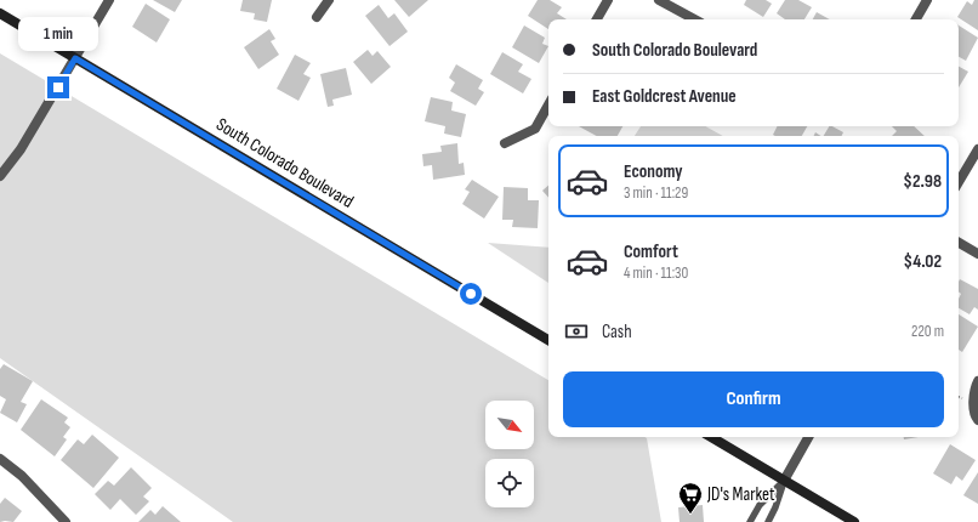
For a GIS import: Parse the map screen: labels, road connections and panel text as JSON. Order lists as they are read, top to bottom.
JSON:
{
  "streets": {
    "main road": ["South Colorado Boulevard"]
  },
  "places": {
    "supermarket": ["JD's Market"]
  },
  "north": "bottom right",
  "page": {
    "bubble": "1 min",
    "banner": ["South Colorado Boulevard", "East Goldcrest Avenue"],
    "list": [
      {
        "name": "Economy",
        "note": "3 min · 11:29",
        "value": "$2.98"
      },
      {
        "name": "Comfort",
        "note": "4 min · 11:30",
        "value": "$4.02"
      }
    ],
    "pay": ["Cash", "220 m"],
    "buttons": "Confirm"
  }
}
